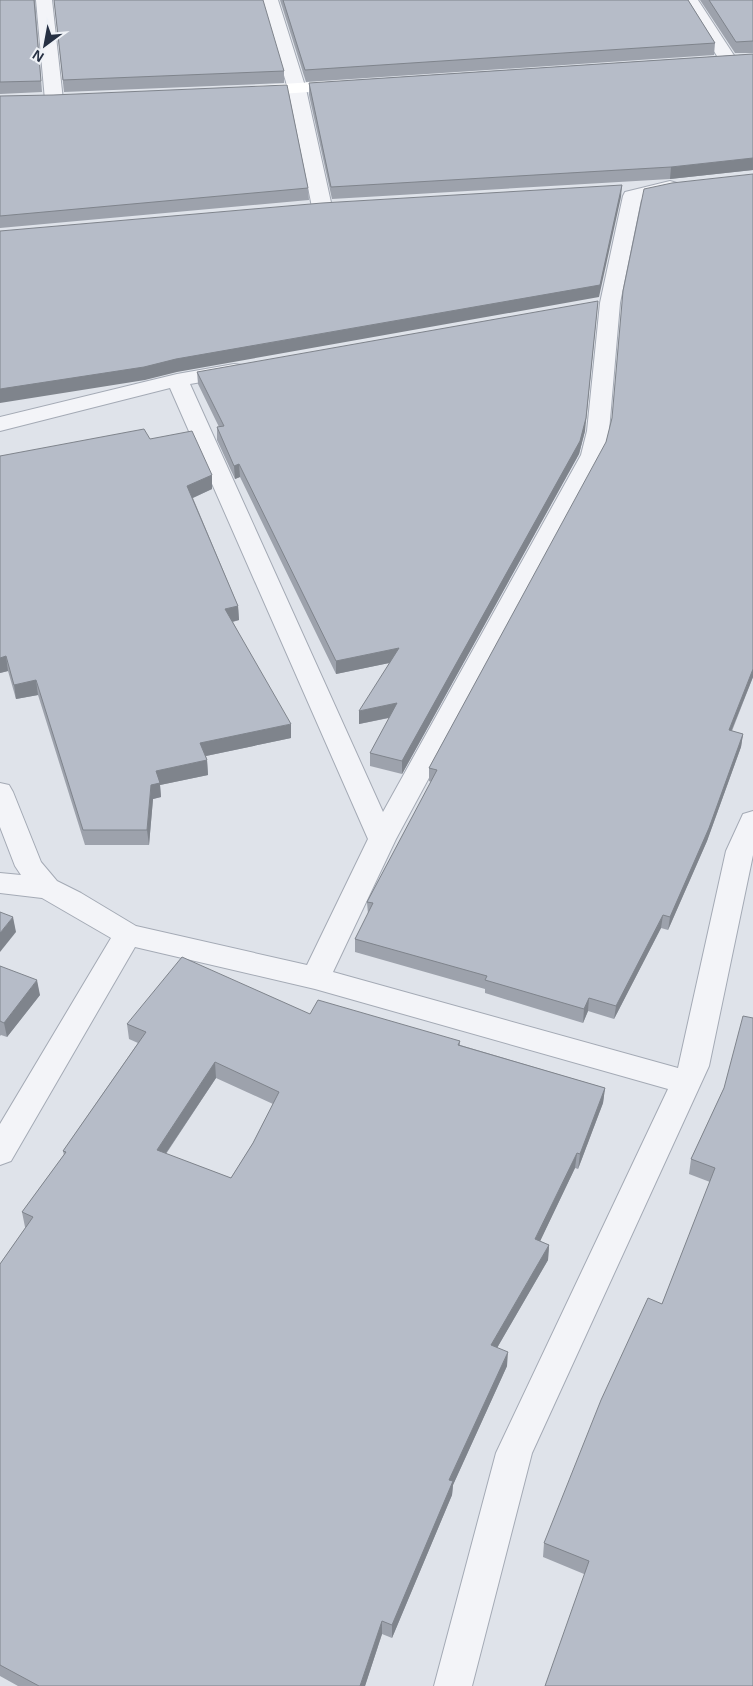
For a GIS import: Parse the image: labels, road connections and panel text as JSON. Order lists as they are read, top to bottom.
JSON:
{
  "north": "bottom left"
}
